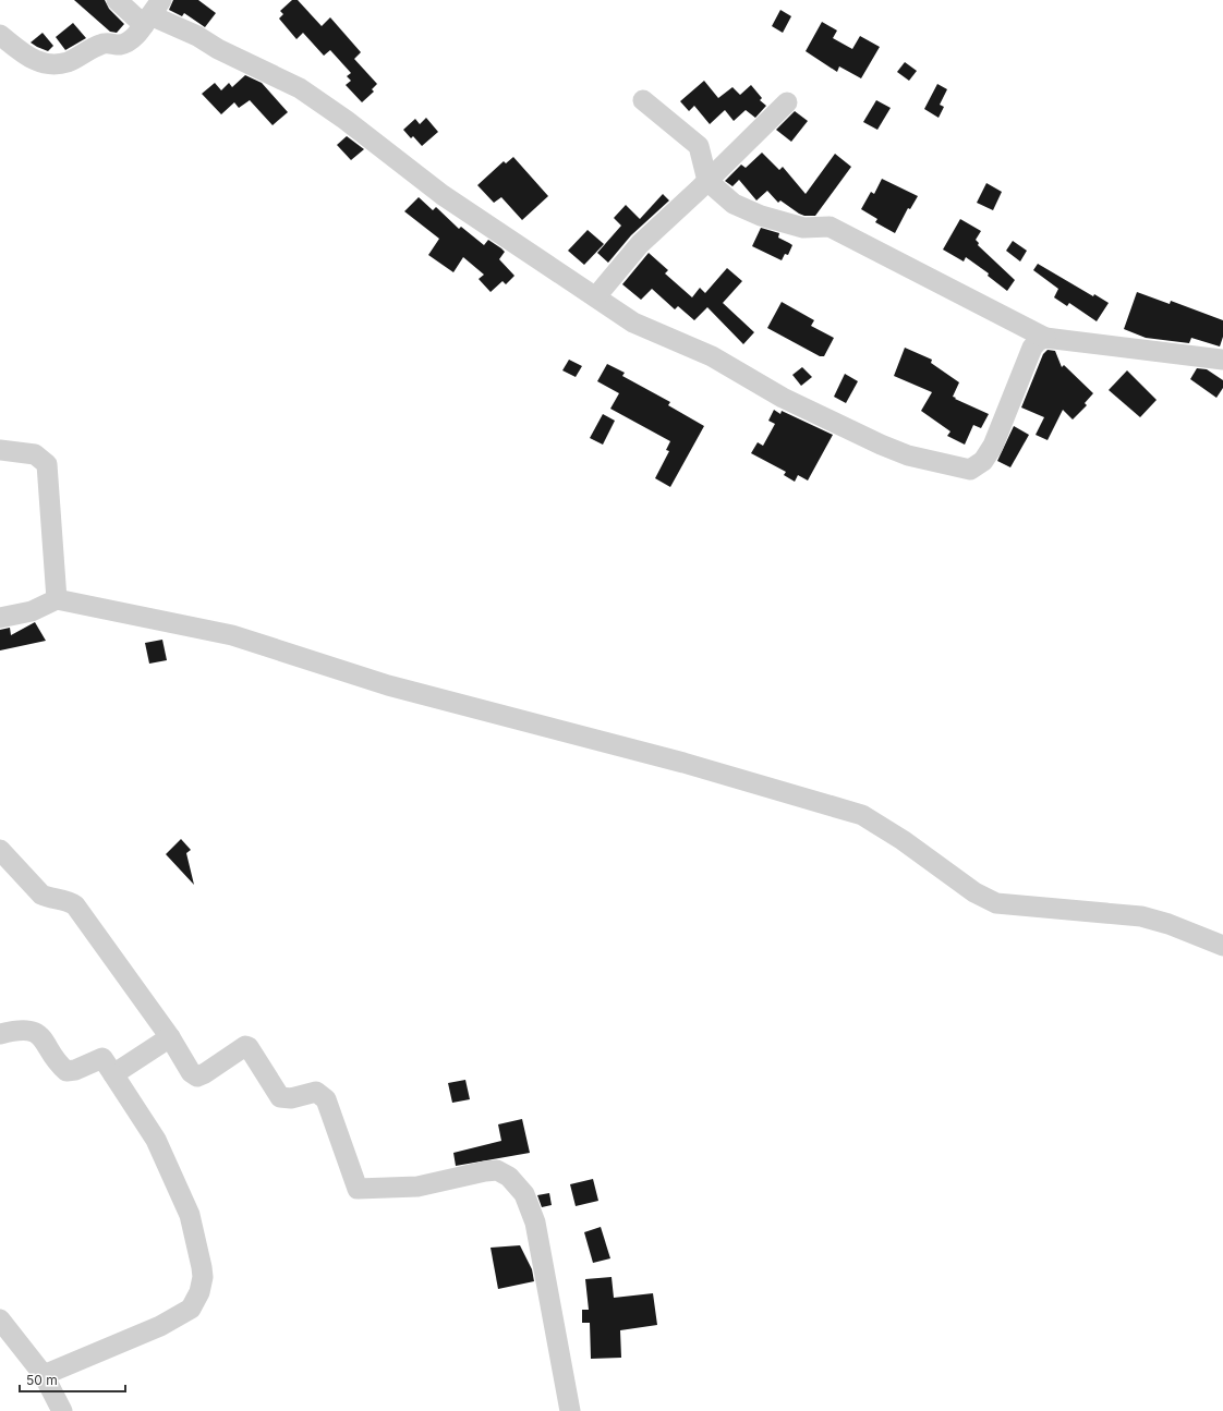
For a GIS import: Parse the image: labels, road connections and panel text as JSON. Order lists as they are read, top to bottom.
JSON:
{
  "scale_bar": "50 m"
}
